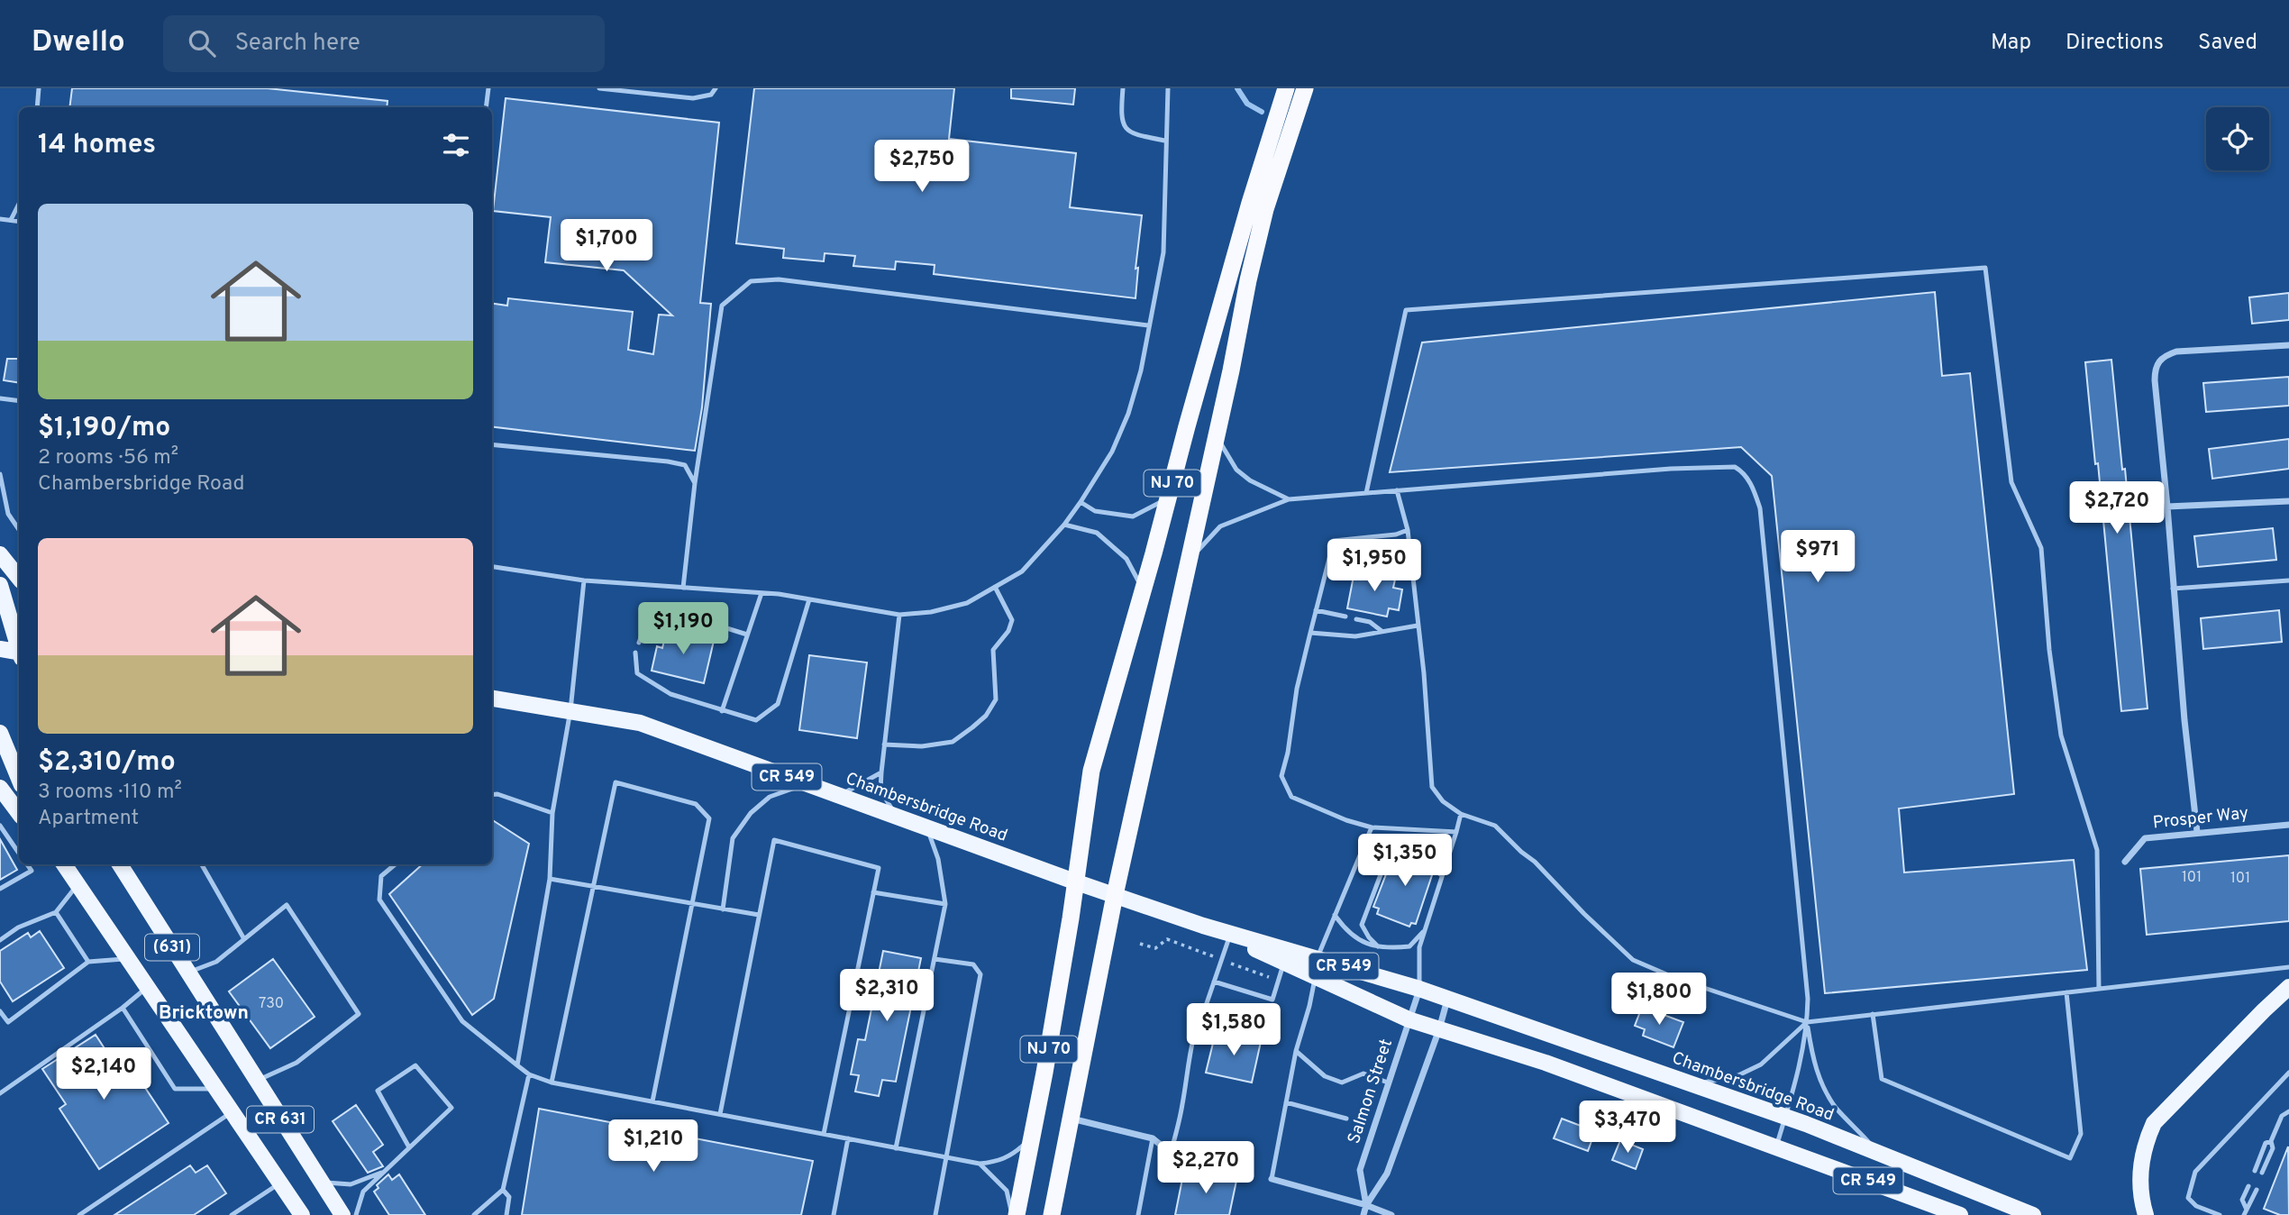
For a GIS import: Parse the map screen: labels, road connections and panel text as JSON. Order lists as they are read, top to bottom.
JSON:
{
  "streets": {
    "highway": ["NJ 70"],
    "main road": [
      "CR 549",
      "Chambersbridge Road",
      "(631)",
      "CR 631"
    ],
    "street": ["Prosper Way", "Salmon Street"]
  },
  "crossings": [
    ["NJ 70", "Chambersbridge Road"],
    ["Chambersbridge Road", "Salmon Street"],
    ["(631)", "CR 631"]
  ],
  "districts": ["Bricktown"],
  "house_numbers": ["101", "101", "730"],
  "page": {
    "header": "Dwello",
    "search": "Search here",
    "nav": ["Map", "Directions", "Saved"],
    "heading": "14 homes",
    "price": [
      "$2,750",
      "$1,700",
      "$2,720",
      "$971",
      "$1,950",
      "$1,190",
      "$1,350",
      "$2,310",
      "$1,800",
      "$1,580",
      "$2,140",
      "$3,470",
      "$1,210",
      "$2,270"
    ],
    "list": [
      {
        "name": "$1,190/mo",
        "note": "2 rooms · 56 m² · Chambersbridge Road"
      },
      {
        "name": "$2,310/mo",
        "note": "3 rooms · 110 m² · Apartment"
      }
    ]
  }
}
